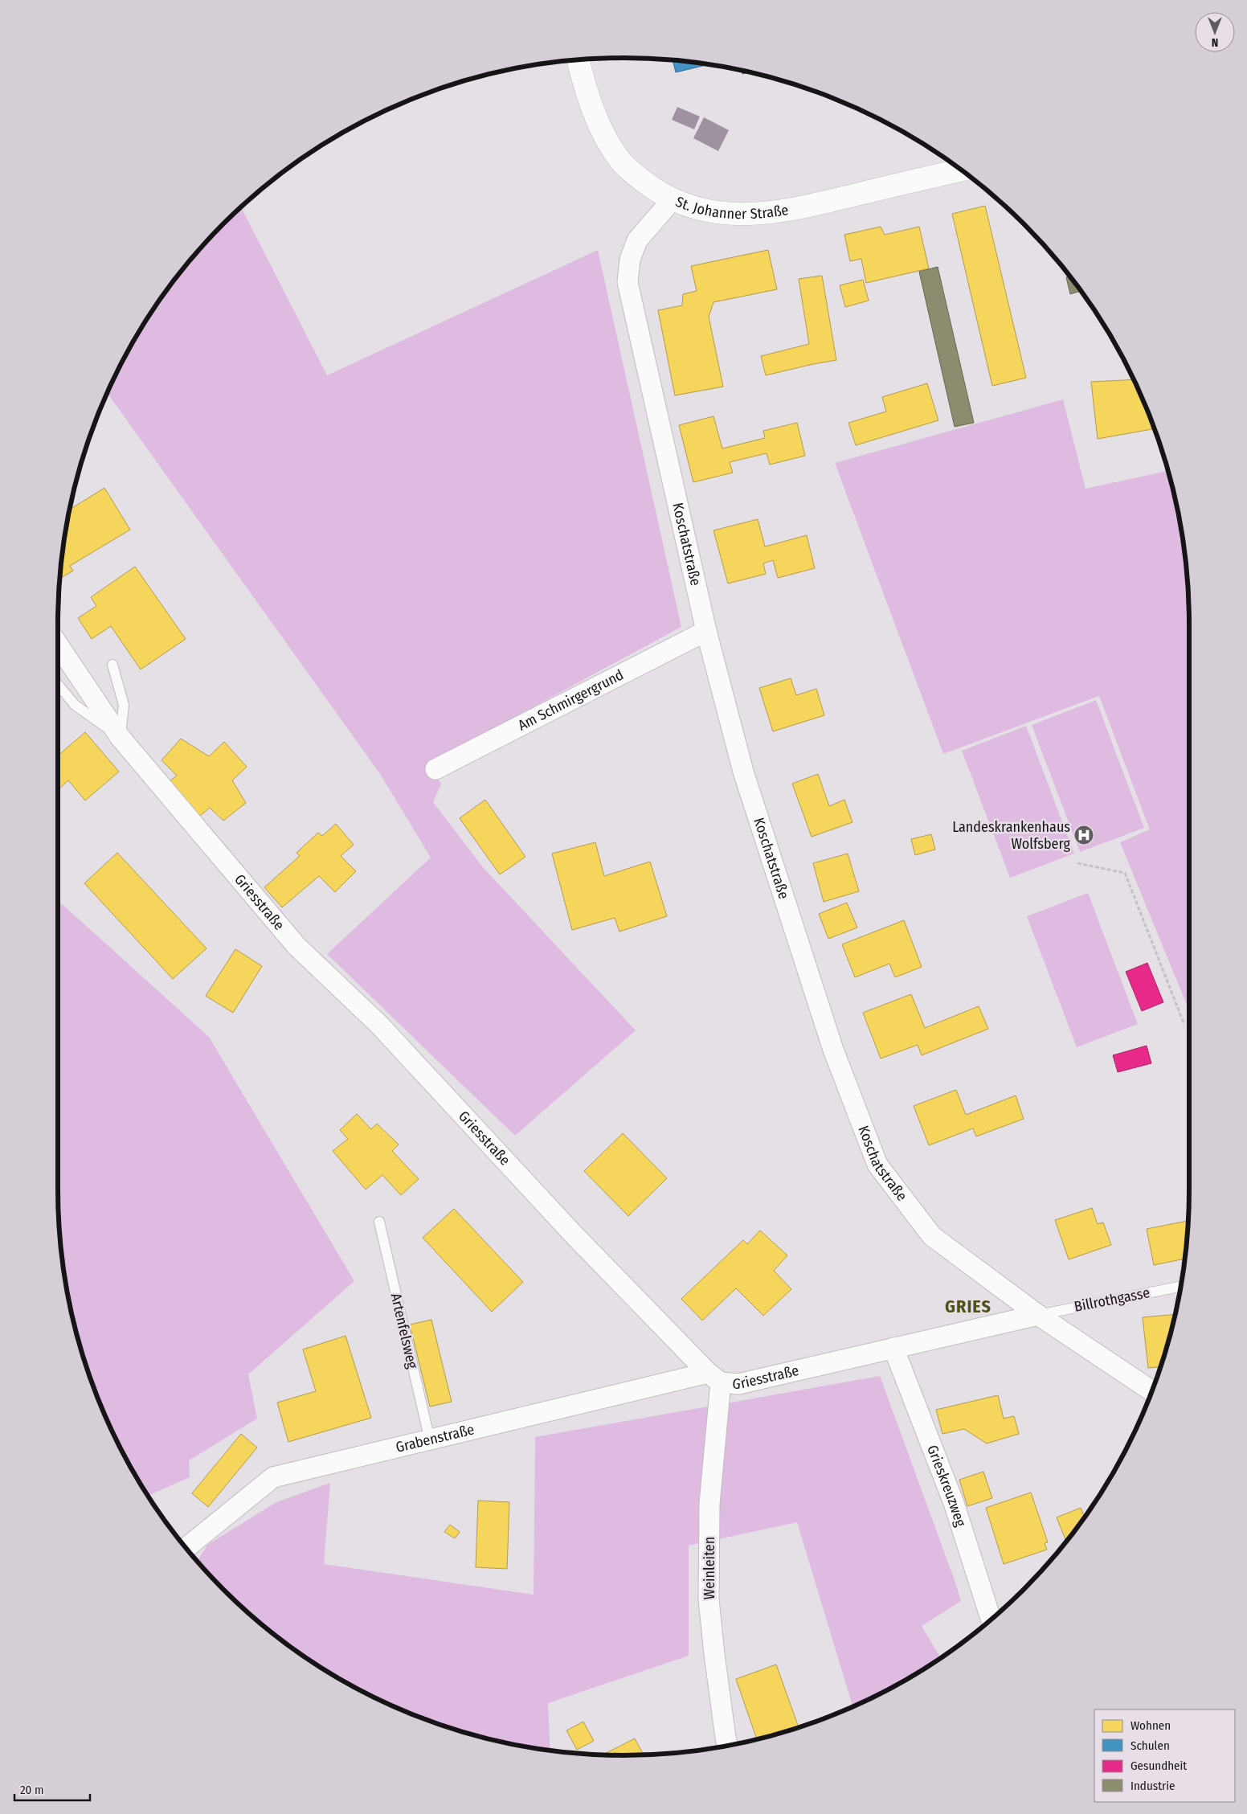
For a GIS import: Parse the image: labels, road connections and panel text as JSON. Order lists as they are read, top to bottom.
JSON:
{
  "streets": {
    "street": [
      "St. Johanner Straße",
      "Koschatstraße",
      "Am Schmirgergrund",
      "Griesstraße",
      "Grabenstraße",
      "Grieskreuzweg",
      "Weinleiten"
    ],
    "lane": ["Billrothgasse", "Artenfelsweg"]
  },
  "crossings": [
    ["St. Johanner Straße", "Koschatstraße"],
    ["Koschatstraße", "Am Schmirgergrund"],
    ["Koschatstraße", "Griesstraße"],
    ["Koschatstraße", "Billrothgasse"],
    ["Griesstraße", "Billrothgasse"],
    ["Griesstraße", "Grabenstraße"],
    ["Griesstraße", "Grieskreuzweg"],
    ["Griesstraße", "Weinleiten"],
    ["Artenfelsweg", "Grabenstraße"],
    ["Grabenstraße", "Weinleiten"]
  ],
  "districts": ["GRIES"],
  "places": {
    "hospital": ["Landeskrankenhaus Wolfsberg"]
  },
  "legend": [
    "Wohnen",
    "Schulen",
    "Gesundheit",
    "Industrie"
  ],
  "scale_bar": "20 m",
  "north": "bottom"
}
